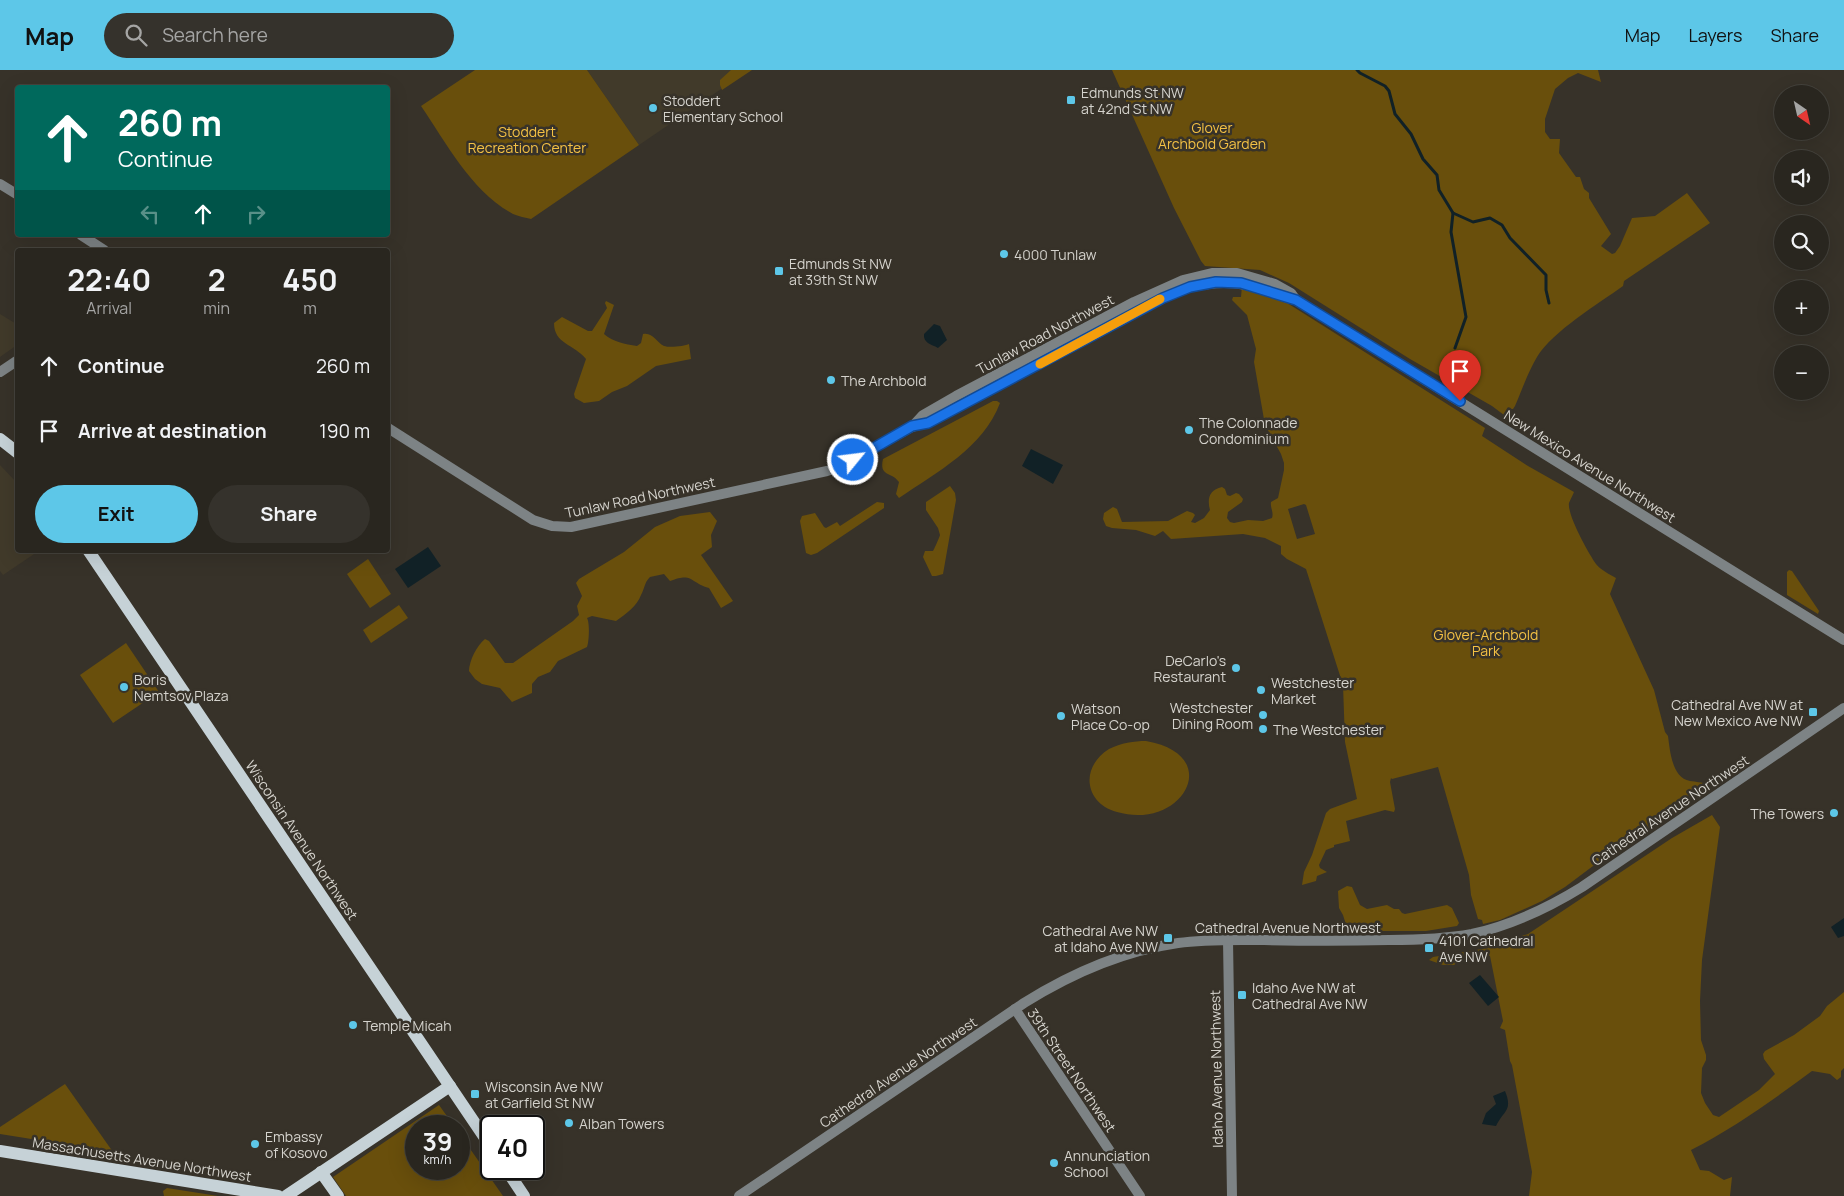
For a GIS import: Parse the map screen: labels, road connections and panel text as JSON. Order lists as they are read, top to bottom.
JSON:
{
  "streets": {
    "main road": ["Wisconsin Avenue Northwest", "Massachusetts Avenue Northwest"],
    "street": [
      "Tunlaw Road Northwest",
      "New Mexico Avenue Northwest",
      "Cathedral Avenue Northwest",
      "Idaho Avenue Northwest",
      "39th Street Northwest"
    ]
  },
  "crossings": [
    ["Tunlaw Road Northwest", "New Mexico Avenue Northwest"],
    ["Cathedral Avenue Northwest", "Idaho Avenue Northwest"],
    ["Cathedral Avenue Northwest", "39th Street Northwest"]
  ],
  "parks": ["Glover Archbold Garden", "Stoddert Recreation Center", "Glover-Archbold Park"],
  "places": {
    "transit": [
      "Edmunds St NW at 42nd St NW",
      "Edmunds St NW at 39th St NW",
      "Cathedral Ave NW at New Mexico Ave NW",
      "Cathedral Ave NW at Idaho Ave NW",
      "4101 Cathedral Ave NW",
      "Idaho Ave NW at Cathedral Ave NW",
      "Wisconsin Ave NW at Garfield St NW"
    ],
    "other": [
      "Stoddert Elementary School",
      "4000 Tunlaw",
      "The Archbold",
      "The Colonnade Condominium",
      "DeCarlo's Restaurant",
      "Boris Nemtsov Plaza",
      "Westchester Market",
      "Westchester Dining Room",
      "Watson Place Co-op",
      "The Westchester",
      "The Towers",
      "Temple Micah",
      "Alban Towers",
      "Embassy of Kosovo",
      "Annunciation School"
    ]
  },
  "north": "bottom right",
  "page": {
    "header": "Map",
    "search": "Search here",
    "nav": ["Map", "Layers", "Share"],
    "map_buttons": ["+", "−"],
    "turn": ["260 m", "Continue"],
    "eta": [
      "22:40",
      "Arrival",
      "2",
      "min",
      "450",
      "m"
    ],
    "list": [
      {
        "name": "Continue",
        "value": "260 m"
      },
      {
        "name": "Arrive at destination",
        "value": "190 m"
      }
    ],
    "buttons": ["Exit", "Share"],
    "speed": "39 km/h",
    "limit": "40"
  }
}
